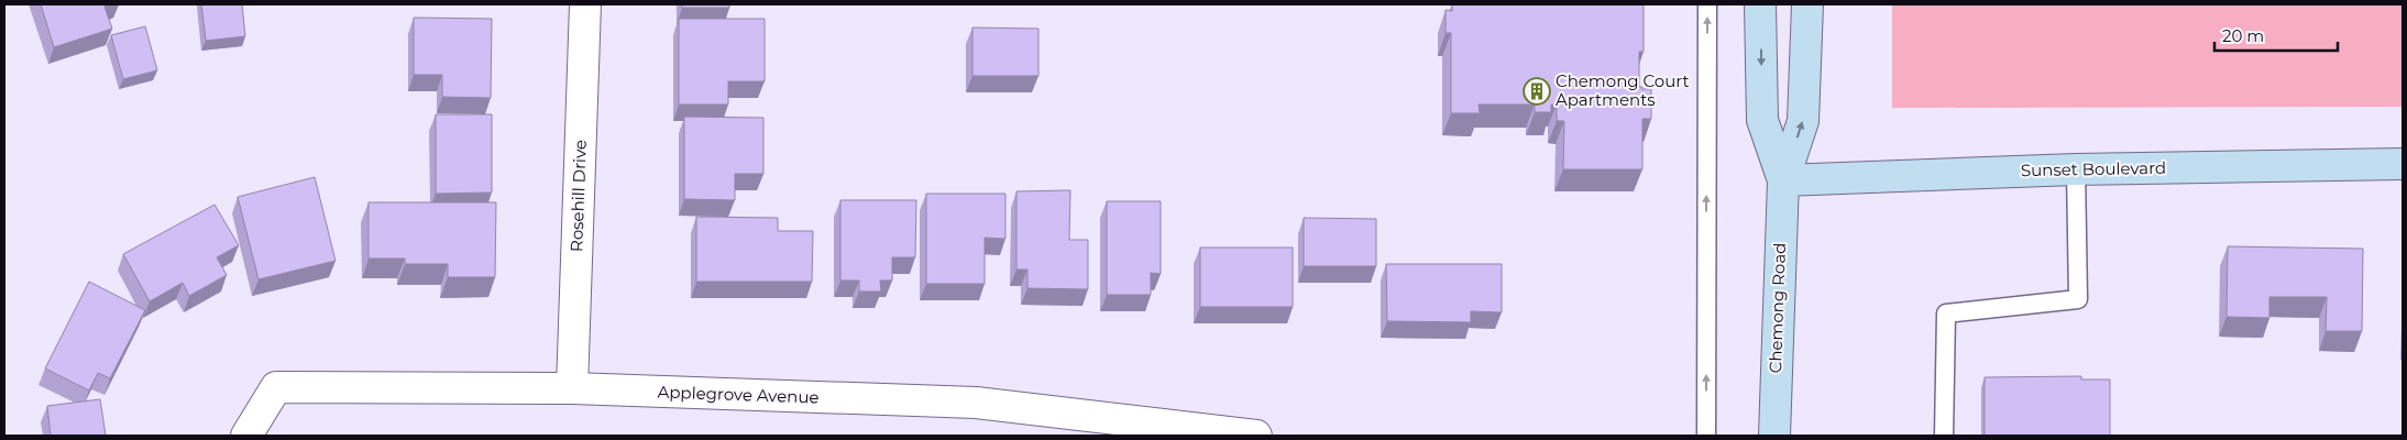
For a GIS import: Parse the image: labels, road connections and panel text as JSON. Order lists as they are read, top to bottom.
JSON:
{
  "streets": {
    "main road": ["Sunset Boulevard", "Chemong Road"],
    "street": ["Rosehill Drive", "Applegrove Avenue"]
  },
  "crossings": [
    ["Sunset Boulevard", "Chemong Road"],
    ["Rosehill Drive", "Applegrove Avenue"]
  ],
  "places": {
    "building": ["Chemong Court Apartments"]
  },
  "scale_bar": "20 m"
}
